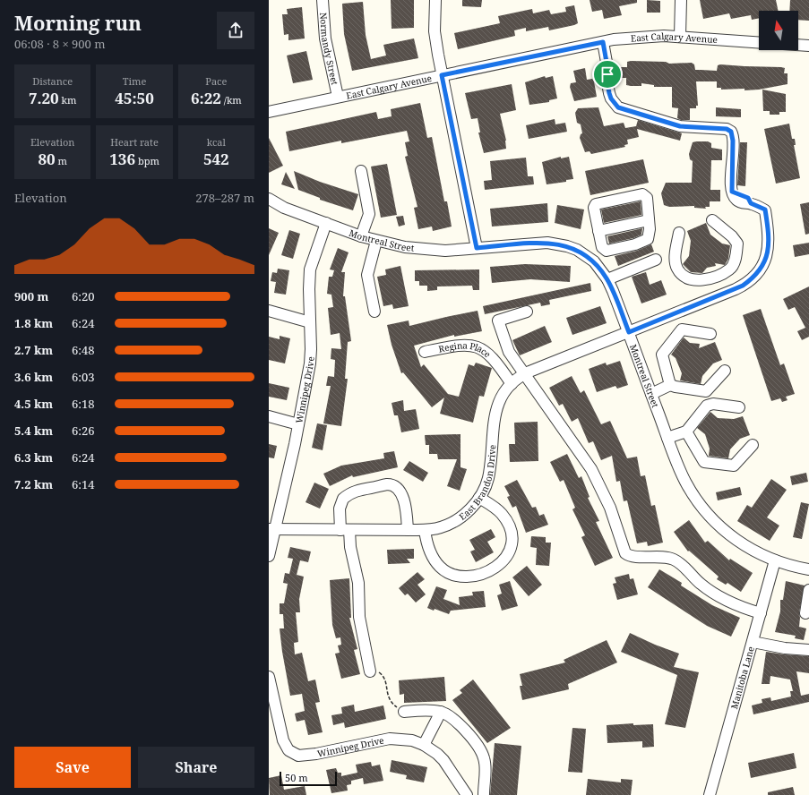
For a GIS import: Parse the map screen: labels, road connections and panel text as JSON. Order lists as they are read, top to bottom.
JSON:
{
  "streets": {
    "street": [
      "East Calgary Avenue",
      "Normandy Street",
      "Montreal Street",
      "Regina Place",
      "Winnipeg Drive",
      "East Brandon Drive",
      "Manitoba Lane"
    ]
  },
  "crossings": [
    ["East Calgary Avenue", "Normandy Street"],
    ["East Calgary Avenue", "East Brandon Drive"],
    ["Montreal Street", "Winnipeg Drive"],
    ["Montreal Street", "East Brandon Drive"],
    ["Montreal Street", "Manitoba Lane"],
    ["Regina Place", "East Brandon Drive"],
    ["Winnipeg Drive", "East Brandon Drive"]
  ],
  "scale_bar": "50 m",
  "north": "top",
  "page": {
    "heading": ["Morning run", "06:08 · 8 × 900 m"],
    "stats": [
      ["Distance", "7.20 km"],
      ["Time", "45:50"],
      ["Pace", "6:22 /km"],
      ["Elevation", "80 m"],
      ["Heart rate", "136 bpm"],
      ["kcal", "542"]
    ],
    "chart": ["Elevation", "278–287 m"],
    "list": [
      {
        "name": "900 m",
        "note": "6:20"
      },
      {
        "name": "1.8 km",
        "note": "6:24"
      },
      {
        "name": "2.7 km",
        "note": "6:48"
      },
      {
        "name": "3.6 km",
        "note": "6:03"
      },
      {
        "name": "4.5 km",
        "note": "6:18"
      },
      {
        "name": "5.4 km",
        "note": "6:26"
      },
      {
        "name": "6.3 km",
        "note": "6:24"
      },
      {
        "name": "7.2 km",
        "note": "6:14"
      }
    ],
    "buttons": ["Save", "Share"],
    "scale": "50 m"
  }
}
